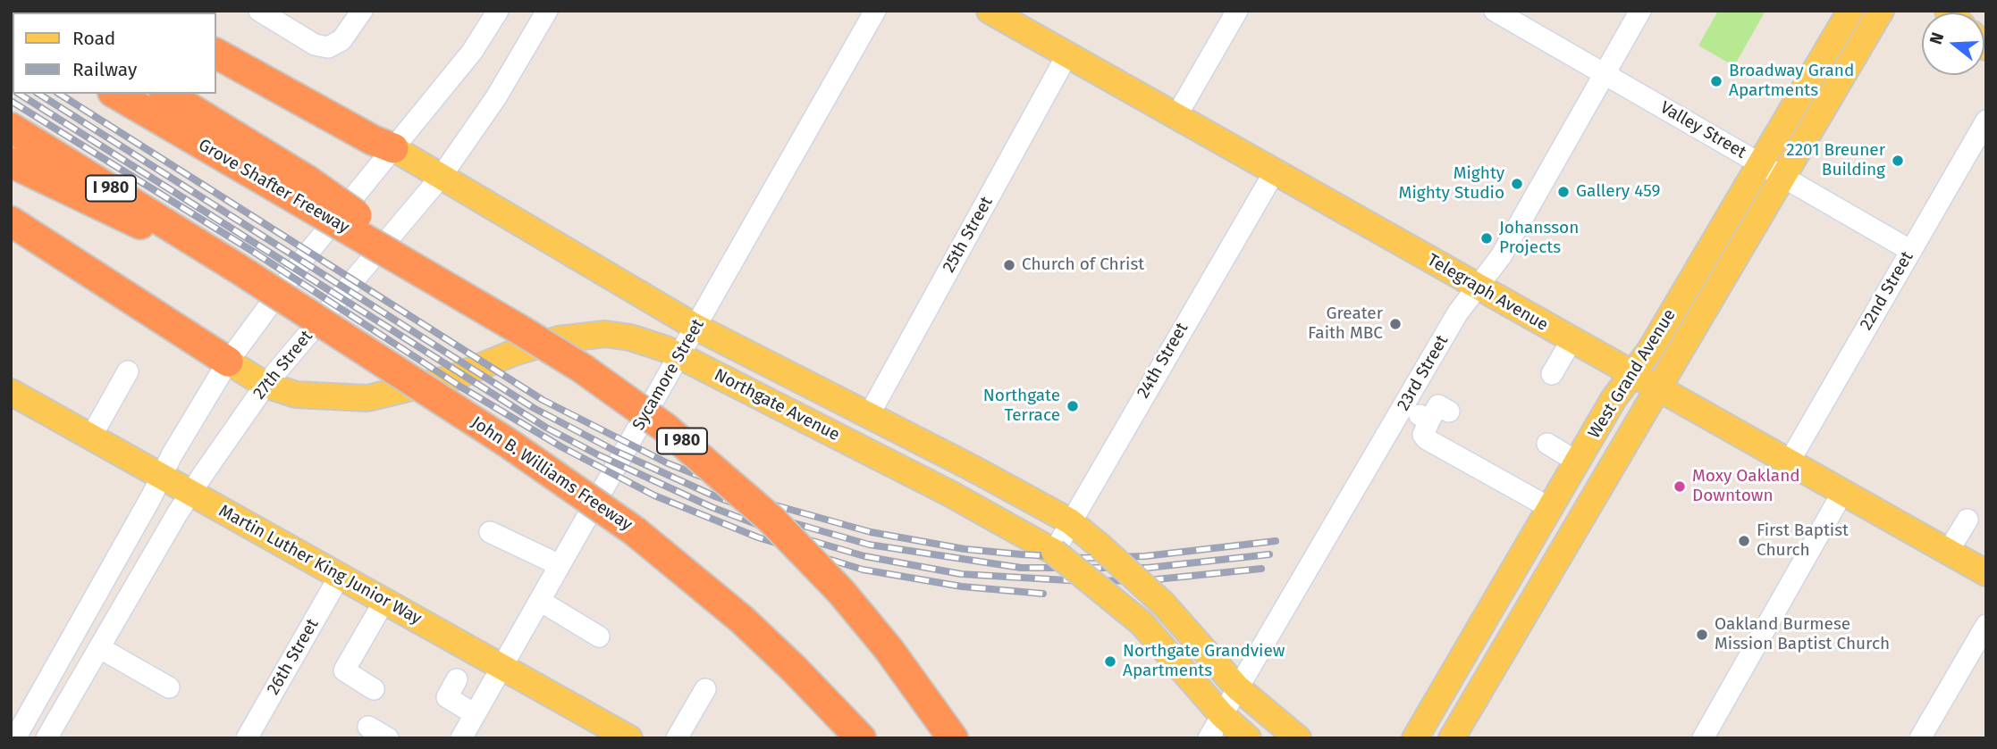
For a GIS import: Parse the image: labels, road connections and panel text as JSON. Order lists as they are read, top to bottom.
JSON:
{
  "streets": {
    "highway": ["Grove Shafter Freeway", "I 980", "John B. Williams Freeway"],
    "main road": [
      "Telegraph Avenue",
      "West Grand Avenue",
      "Northgate Avenue",
      "Martin Luther King Junior Way"
    ],
    "street": [
      "Valley Street",
      "25th Street",
      "22nd Street",
      "24th Street",
      "27th Street",
      "23rd Street",
      "Sycamore Street",
      "26th Street"
    ]
  },
  "crossings": [
    ["Valley Street", "22nd Street"],
    ["Valley Street", "23rd Street"],
    ["Valley Street", "West Grand Avenue"],
    ["Grove Shafter Freeway", "I 980"],
    ["I 980", "John B. Williams Freeway"],
    ["25th Street", "Telegraph Avenue"],
    ["25th Street", "Northgate Avenue"],
    ["22nd Street", "Telegraph Avenue"],
    ["Telegraph Avenue", "24th Street"],
    ["Telegraph Avenue", "23rd Street"],
    ["Telegraph Avenue", "West Grand Avenue"],
    ["24th Street", "Northgate Avenue"],
    ["27th Street", "Northgate Avenue"],
    ["27th Street", "Martin Luther King Junior Way"],
    ["23rd Street", "Northgate Avenue"],
    ["Sycamore Street", "Northgate Avenue"],
    ["Sycamore Street", "Martin Luther King Junior Way"],
    ["Martin Luther King Junior Way", "26th Street"]
  ],
  "places": [
    "Broadway Grand Apartments",
    "2201 Breuner Building",
    "Mighty Mighty Studio",
    "Gallery 459",
    "Johansson Projects",
    "Church of Christ",
    "Greater Faith MBC",
    "Northgate Terrace",
    "Moxy Oakland Downtown",
    "First Baptist Church",
    "Oakland Burmese Mission Baptist Church",
    "Northgate Grandview Apartments"
  ],
  "legend": ["Road", "Railway"],
  "north": "left"
}
